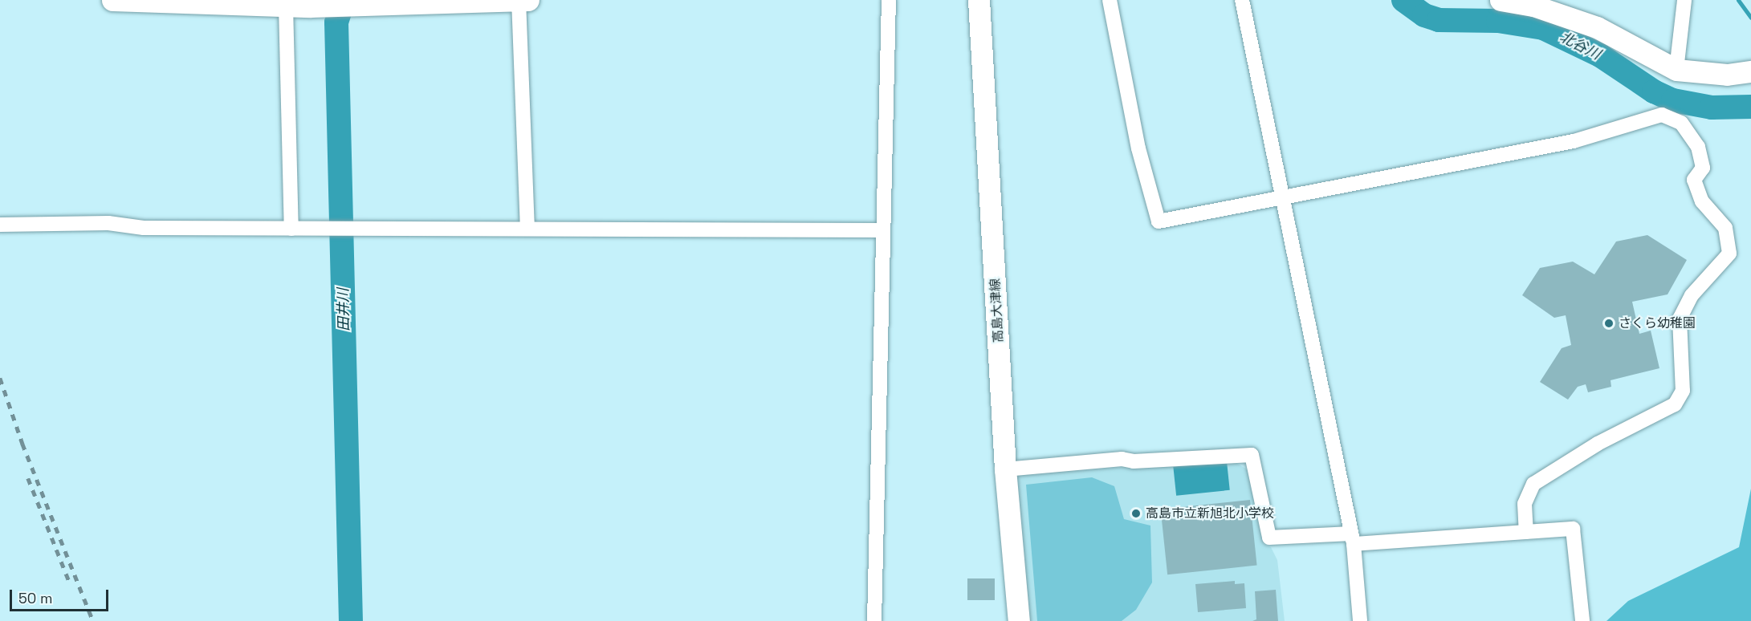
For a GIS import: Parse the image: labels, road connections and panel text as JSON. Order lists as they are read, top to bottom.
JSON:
{
  "streets": {
    "main road": ["高島大津線"]
  },
  "water": ["北谷川", "田井川"],
  "places": ["さくら幼稚園", "高島市立新旭北小学校"],
  "scale_bar": "50 m"
}
